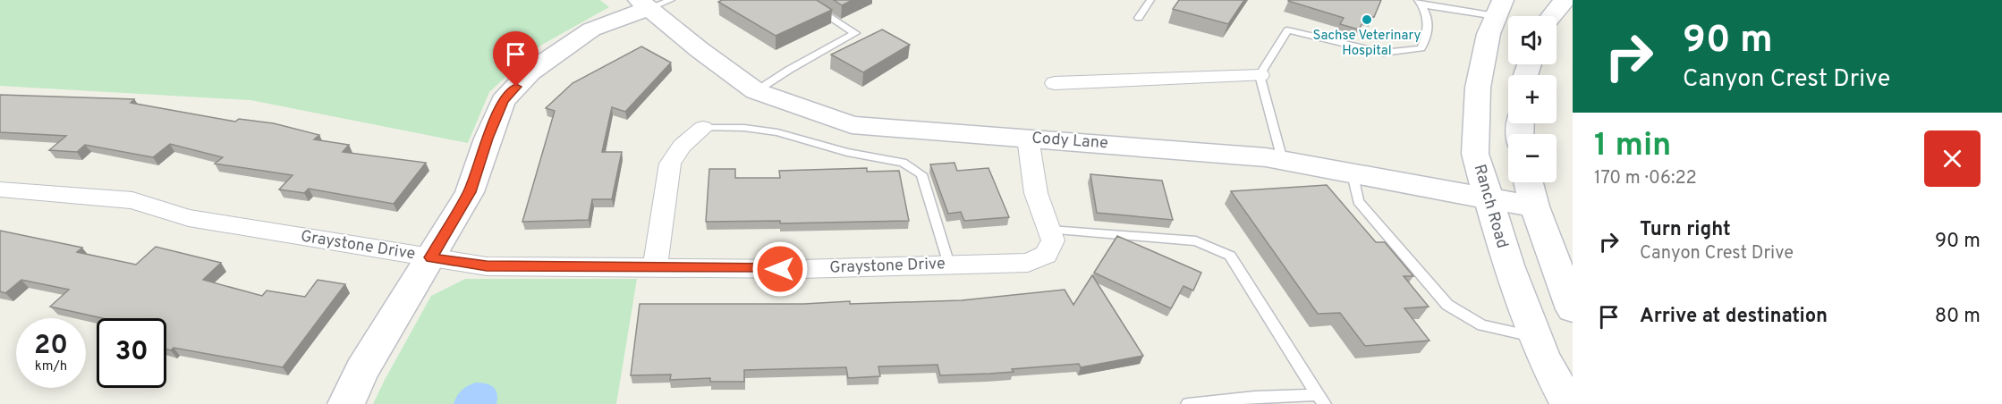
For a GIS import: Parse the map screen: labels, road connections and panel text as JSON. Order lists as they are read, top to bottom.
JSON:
{
  "streets": {
    "street": ["Cody Lane", "Ranch Road", "Graystone Drive"]
  },
  "crossings": [
    ["Cody Lane", "Ranch Road"]
  ],
  "places": ["Sachse Veterinary Hospital"],
  "page": {
    "turn": ["90 m", "Canyon Crest Drive"],
    "map_buttons": ["+", "−"],
    "heading": ["1 min", "170 m · 06:22"],
    "list": [
      {
        "name": "Turn right",
        "note": "Canyon Crest Drive",
        "value": "90 m"
      },
      {
        "name": "Arrive at destination",
        "value": "80 m"
      }
    ],
    "speed": "20 km/h",
    "limit": "30"
  }
}
